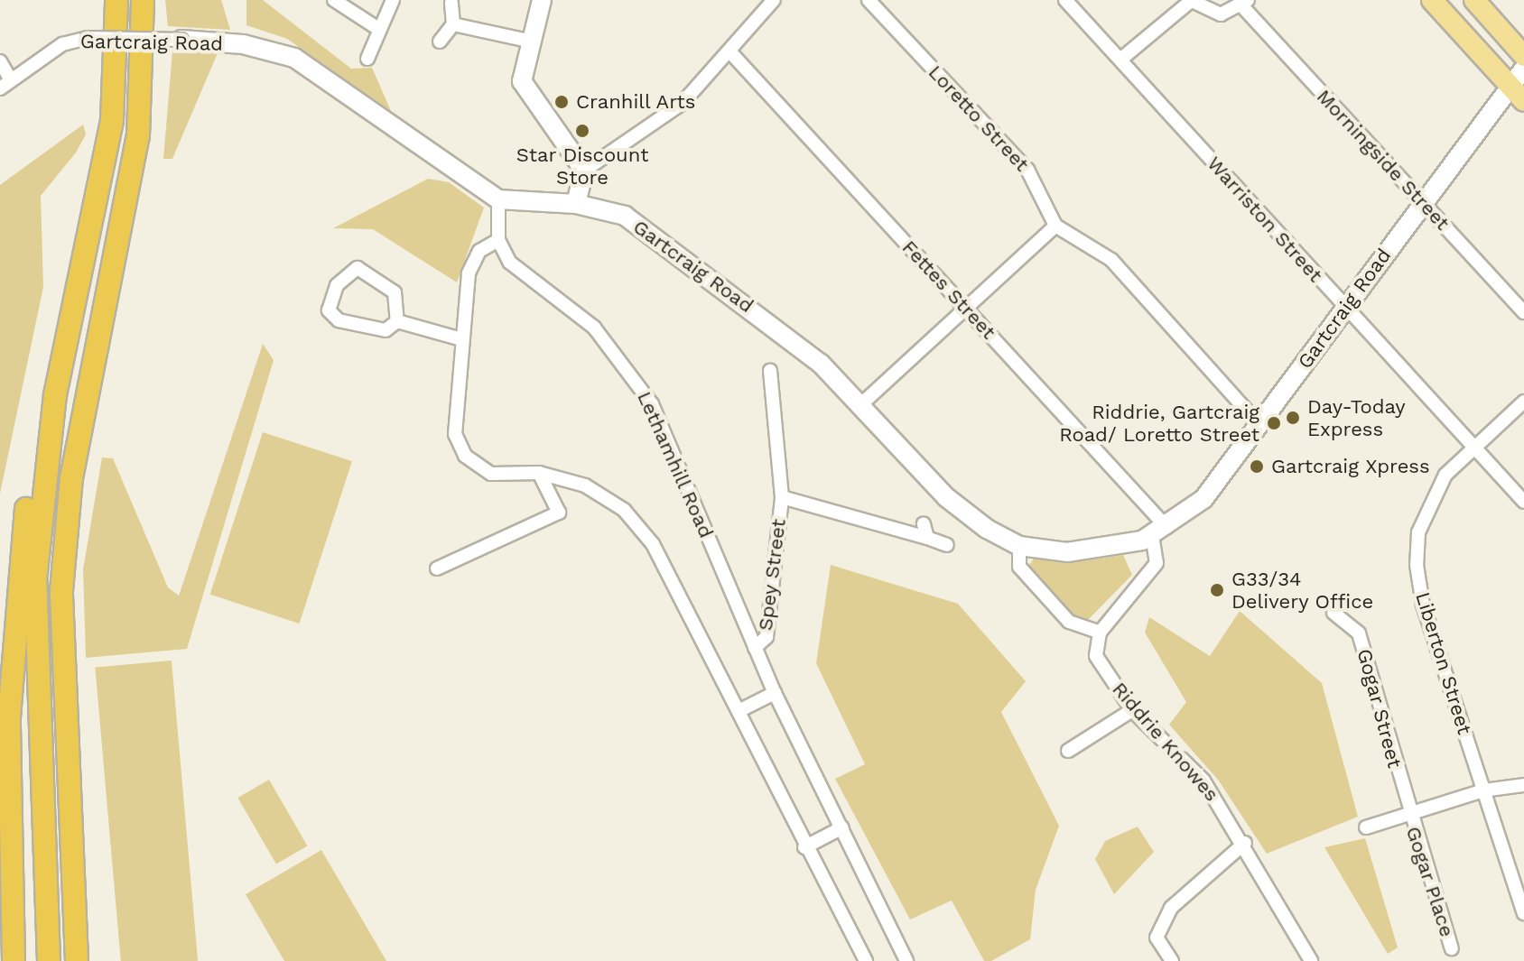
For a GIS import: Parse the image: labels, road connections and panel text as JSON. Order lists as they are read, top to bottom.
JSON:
{
  "streets": {
    "street": [
      "Gartcraig Road",
      "Loretto Street",
      "Morningside Street",
      "Warriston Street",
      "Fettes Street",
      "Lethamhill Road",
      "Spey Street",
      "Liberton Street",
      "Gogar Street",
      "Riddrie Knowes",
      "Gogar Place"
    ]
  },
  "crossings": [
    ["Gartcraig Road", "Morningside Street"],
    ["Gartcraig Road", "Warriston Street"],
    ["Gartcraig Road", "Fettes Street"],
    ["Warriston Street", "Liberton Street"],
    ["Lethamhill Road", "Spey Street"],
    ["Gogar Street", "Gogar Place"]
  ],
  "places": [
    "Cranhill Arts",
    "Star Discount Store",
    "Day-Today Express",
    "Riddrie, Gartcraig Road/ Loretto Street",
    "Gartcraig Xpress",
    "G33/34 Delivery Office"
  ]
}
